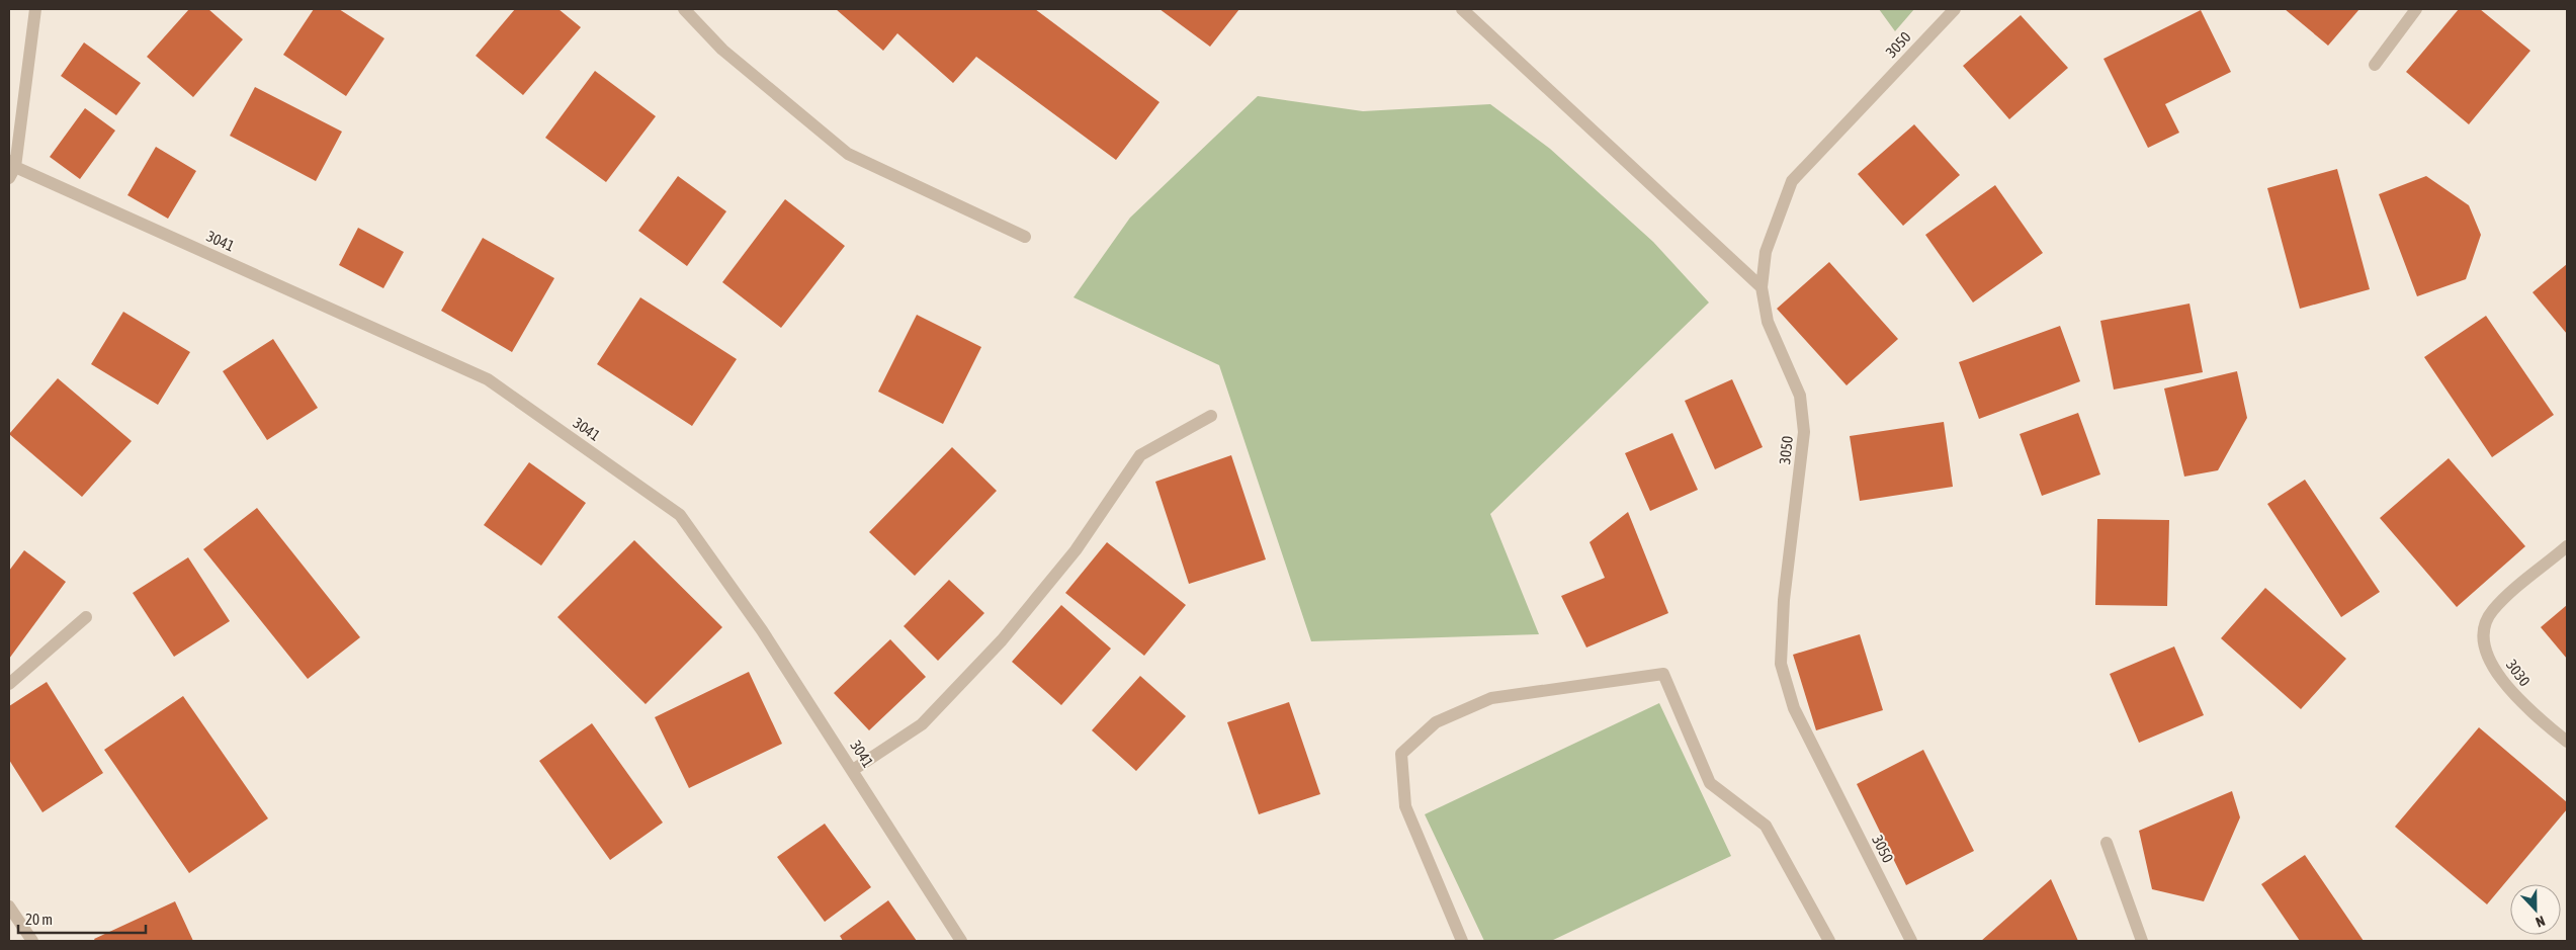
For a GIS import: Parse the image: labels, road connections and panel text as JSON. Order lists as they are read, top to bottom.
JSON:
{
  "streets": {
    "street": ["3050", "3041", "3030"]
  },
  "scale_bar": "20 m",
  "north": "bottom"
}
